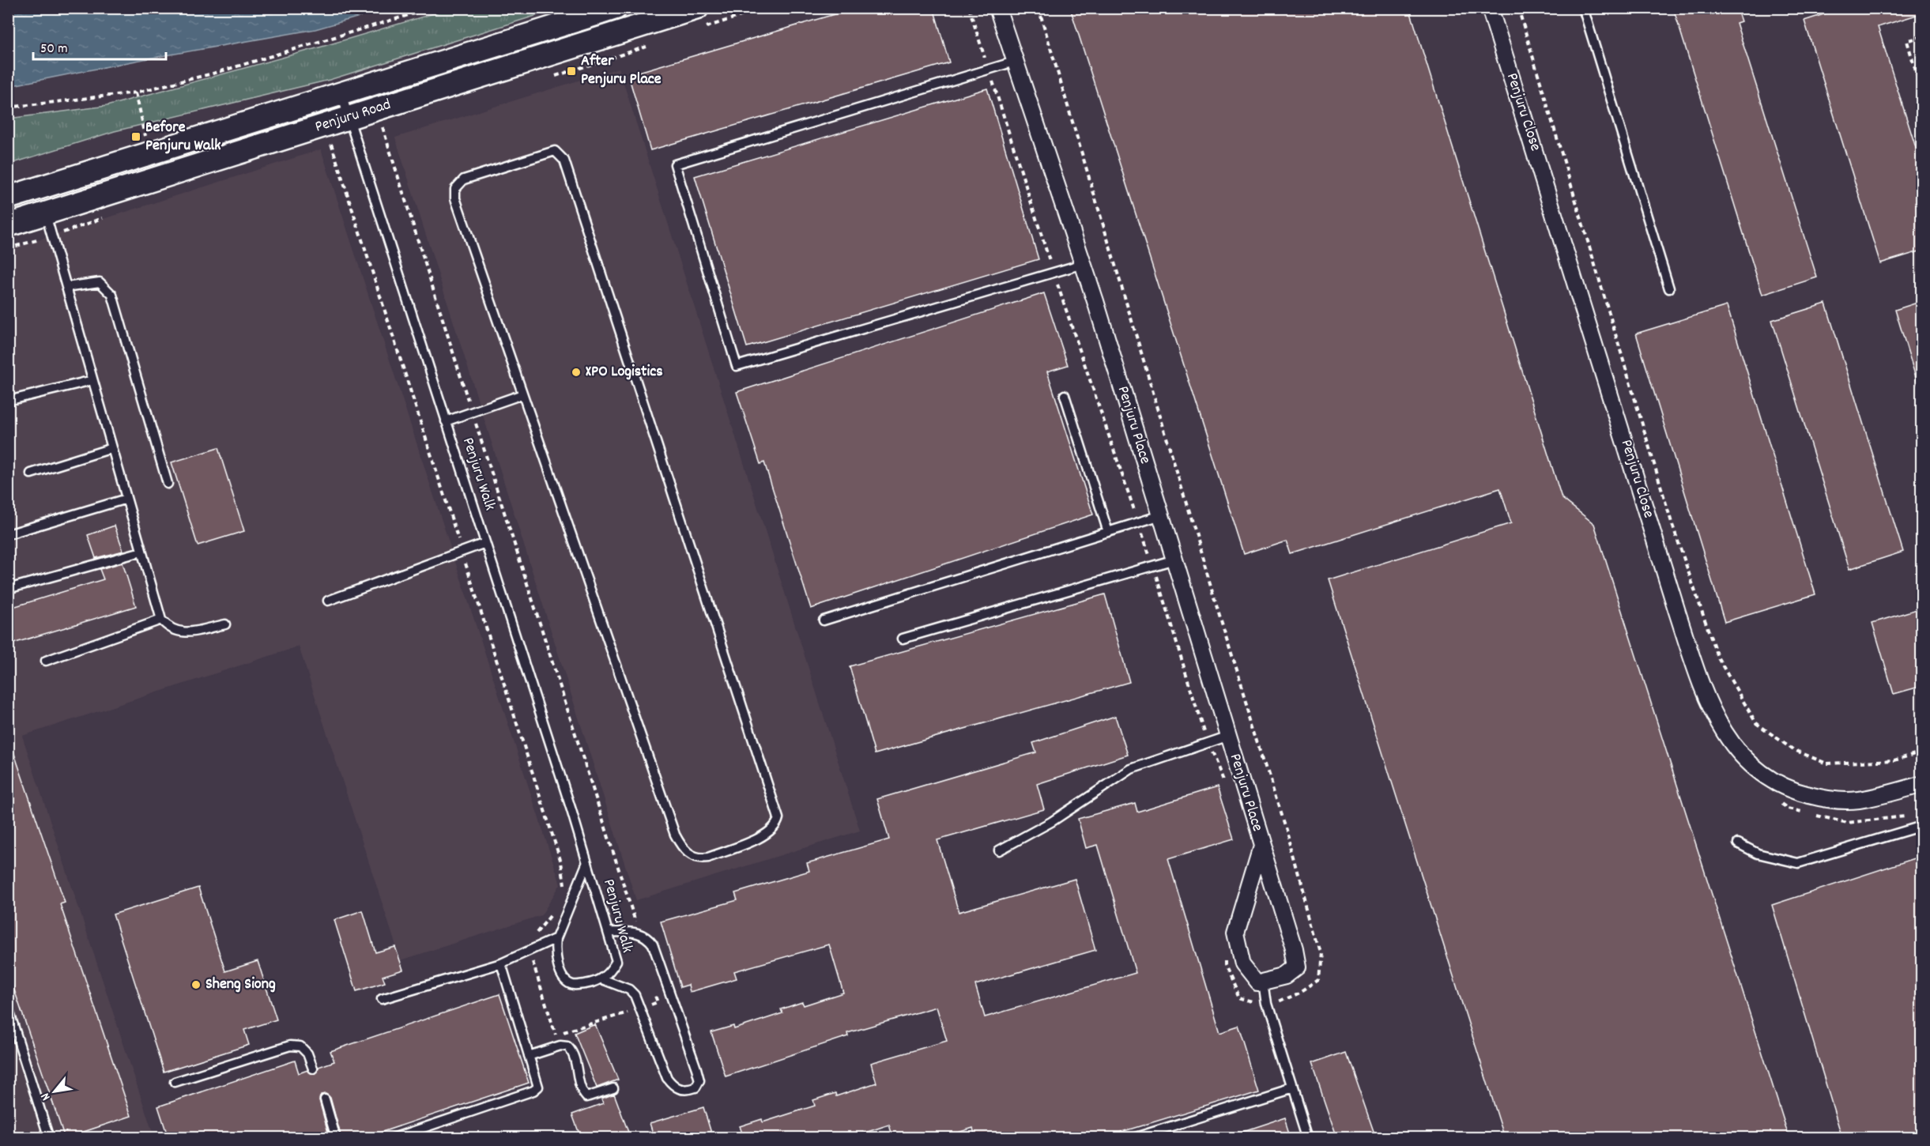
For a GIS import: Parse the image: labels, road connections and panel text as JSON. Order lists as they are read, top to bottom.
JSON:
{
  "streets": {
    "main road": ["Penjuru Road"],
    "street": ["Penjuru Close", "Penjuru Place"],
    "lane": ["Penjuru Walk"]
  },
  "crossings": [
    ["Penjuru Road", "Penjuru Walk"]
  ],
  "places": {
    "transit": ["After Penjuru Place", "Before Penjuru Walk"],
    "other": ["XPO Logistics", "Sheng Siong"]
  },
  "scale_bar": "50 m",
  "north": "bottom left"
}
